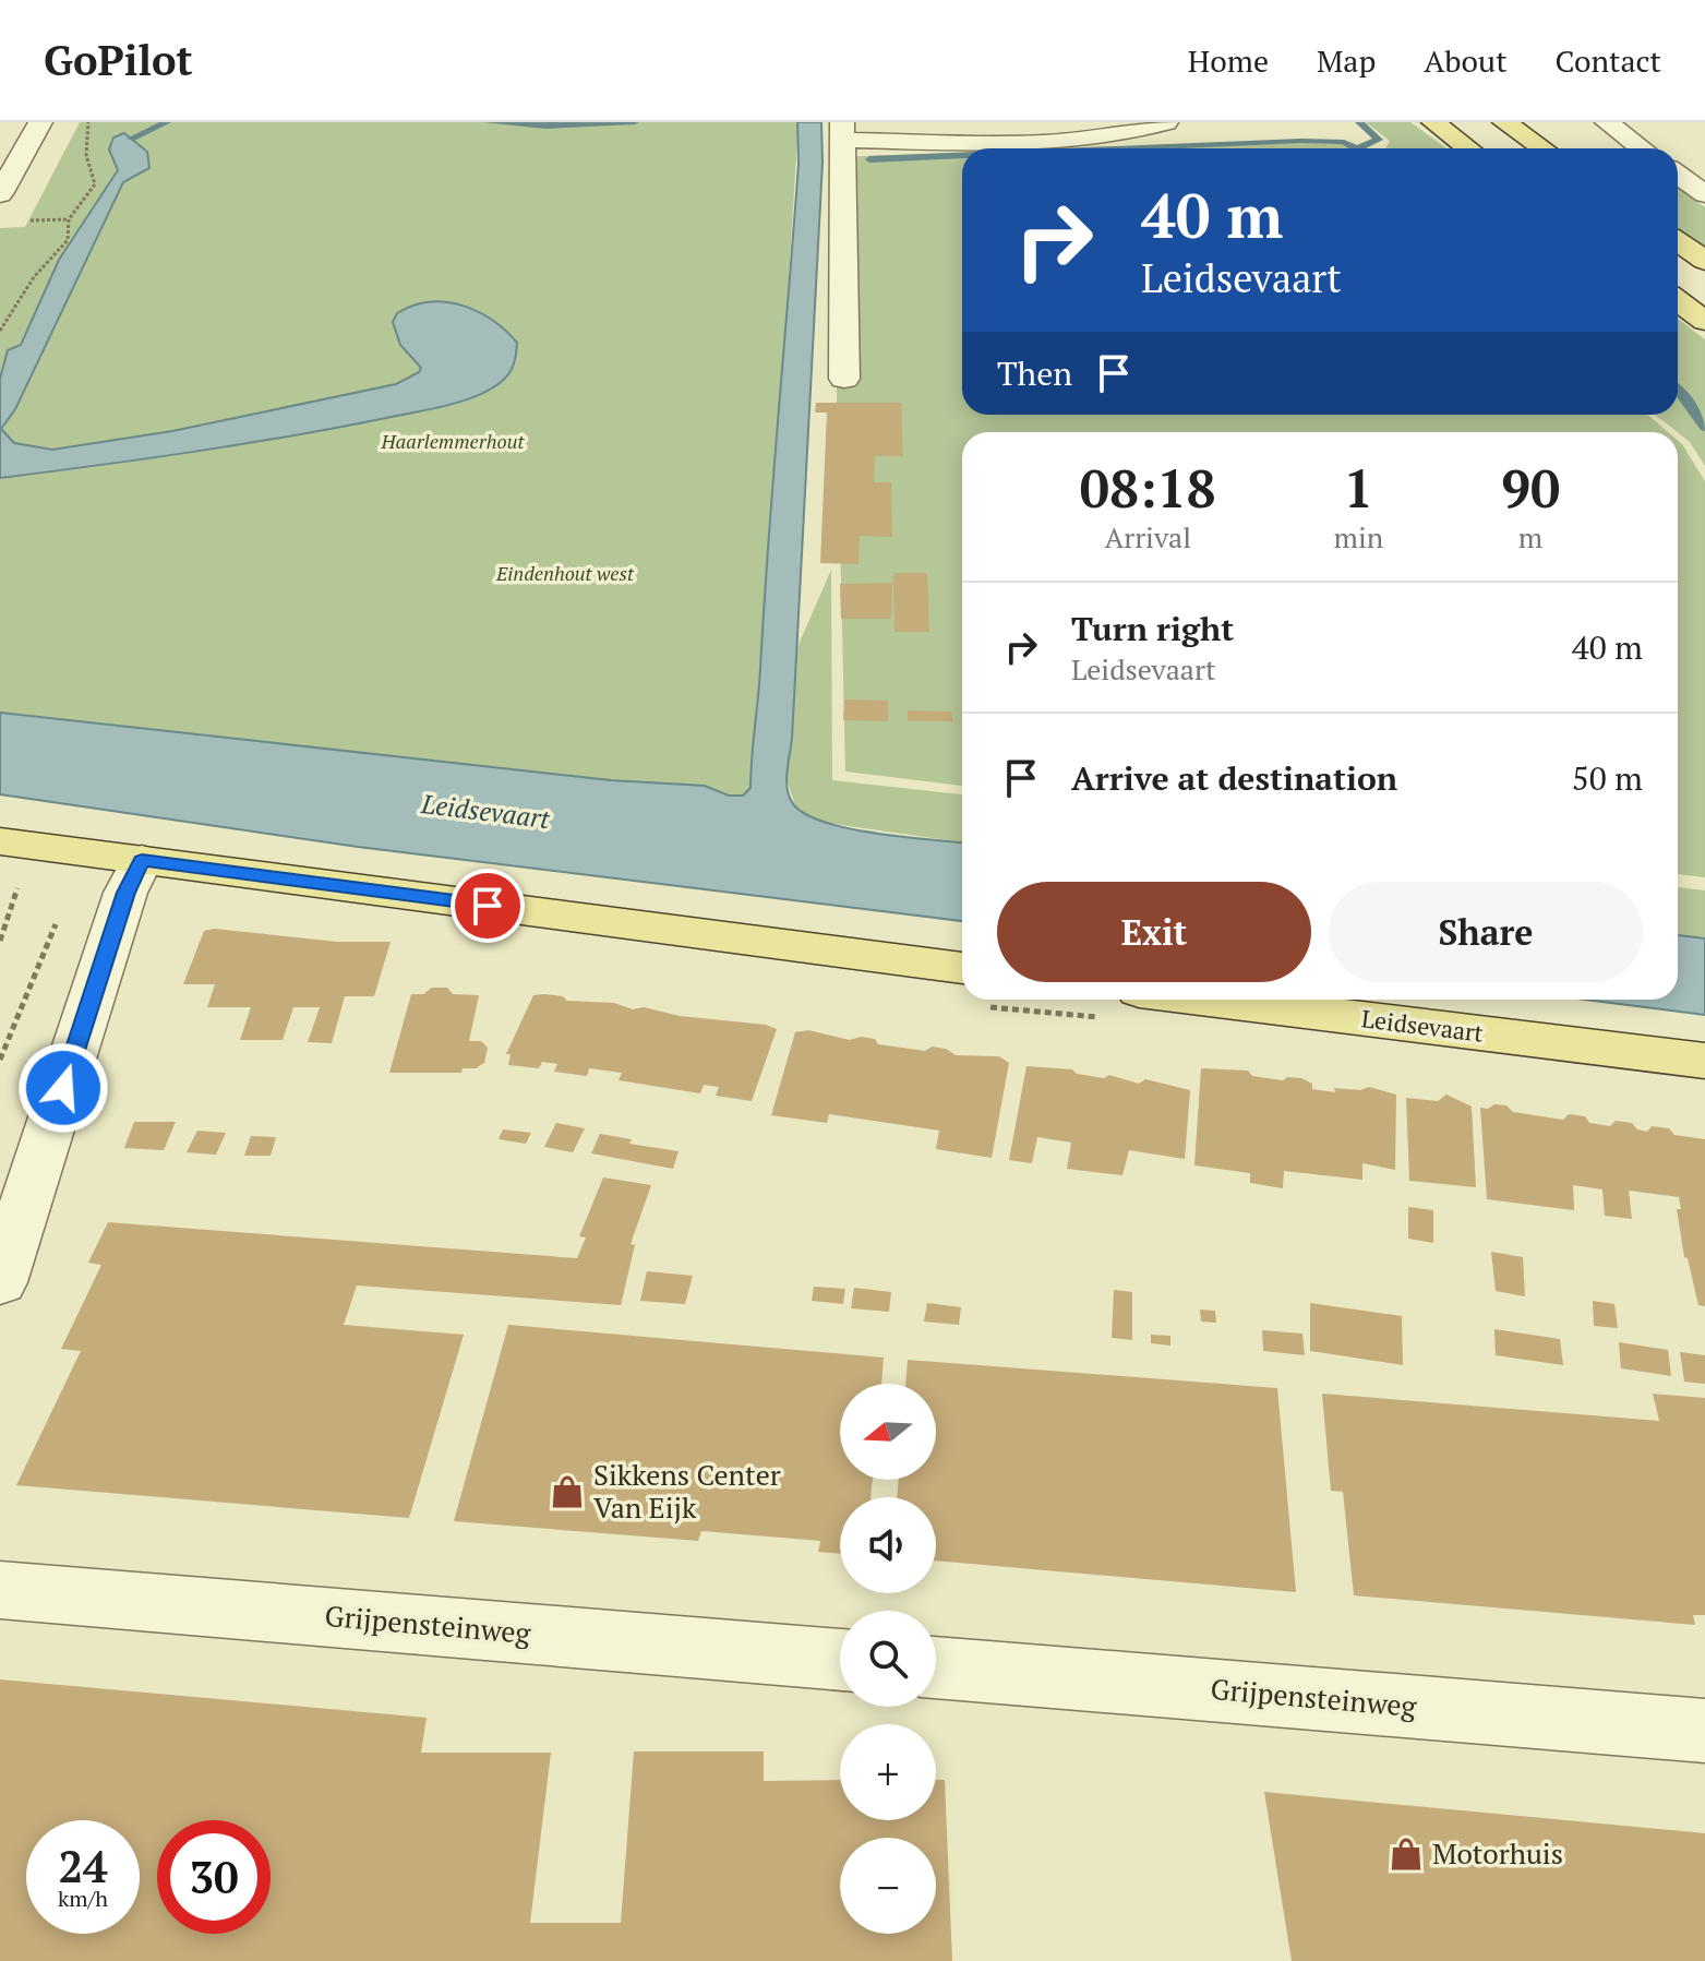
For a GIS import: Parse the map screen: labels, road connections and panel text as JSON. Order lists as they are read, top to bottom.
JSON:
{
  "streets": {
    "main road": ["Leidsevaart"],
    "street": ["Grijpensteinweg"]
  },
  "water": ["Leidsevaart"],
  "parks": ["Haarlemmerhout", "Eindenhout west"],
  "places": {
    "shop": ["Sikkens Center Van Eijk", "Motorhuis"]
  },
  "north": "left",
  "page": {
    "header": "GoPilot",
    "nav": [
      "Home",
      "Map",
      "About",
      "Contact"
    ],
    "turn": ["40 m", "Leidsevaart"],
    "then": "Then",
    "eta": [
      "08:18",
      "Arrival",
      "1",
      "min",
      "90",
      "m"
    ],
    "list": [
      {
        "name": "Turn right",
        "note": "Leidsevaart",
        "value": "40 m"
      },
      {
        "name": "Arrive at destination",
        "value": "50 m"
      }
    ],
    "buttons": ["Exit", "Share"],
    "map_buttons": ["+", "−"],
    "speed": "24 km/h",
    "limit": "30"
  }
}
